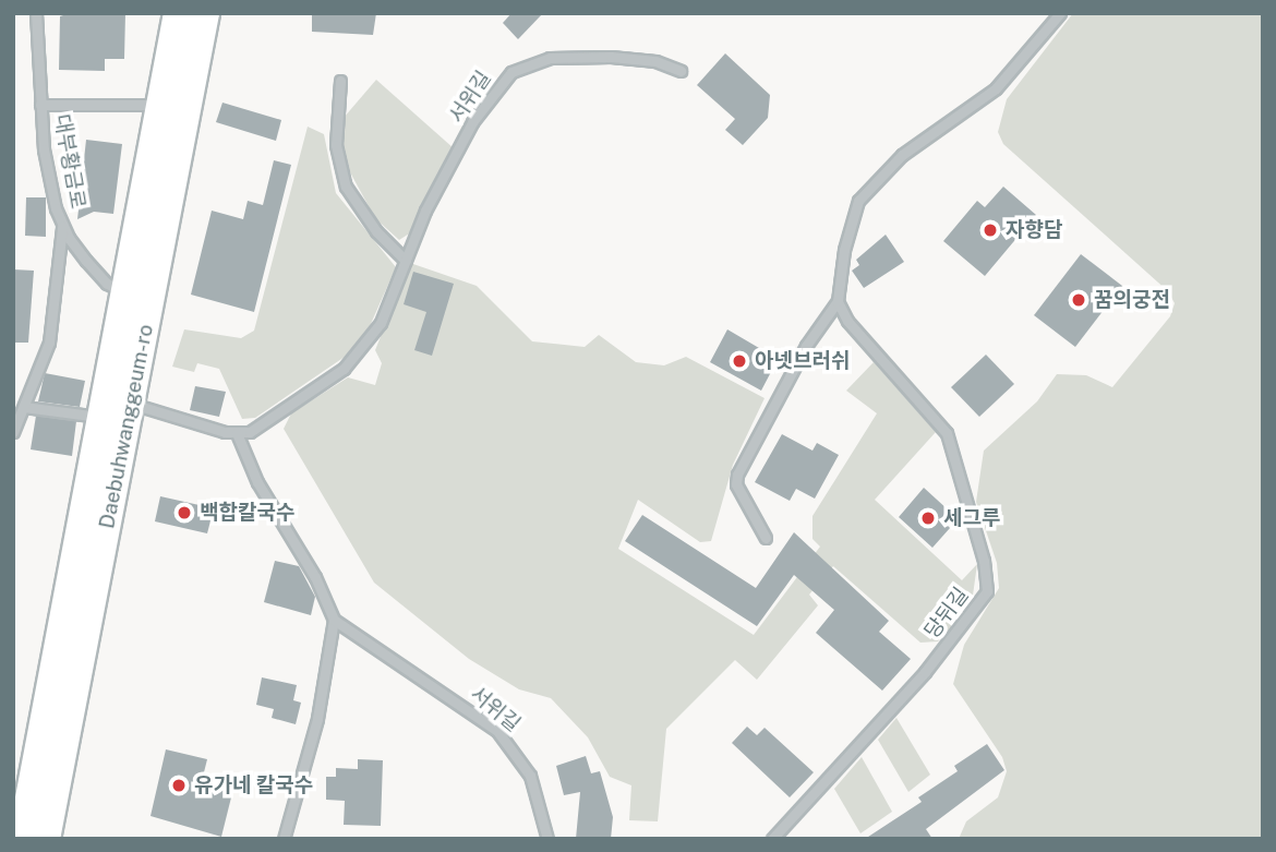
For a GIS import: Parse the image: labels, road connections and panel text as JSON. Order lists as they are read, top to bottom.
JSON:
{
  "streets": {
    "main road": ["Daebuhwanggeum-ro"],
    "lane": ["서위길", "대부황금로", "당뒤길"]
  },
  "crossings": [
    ["대부황금로", "Daebuhwanggeum-ro"]
  ],
  "places": [
    "자향담",
    "꿈의궁전",
    "아넷브러쉬",
    "백합칼국수",
    "세그루",
    "유가네 칼국수"
  ]
}
